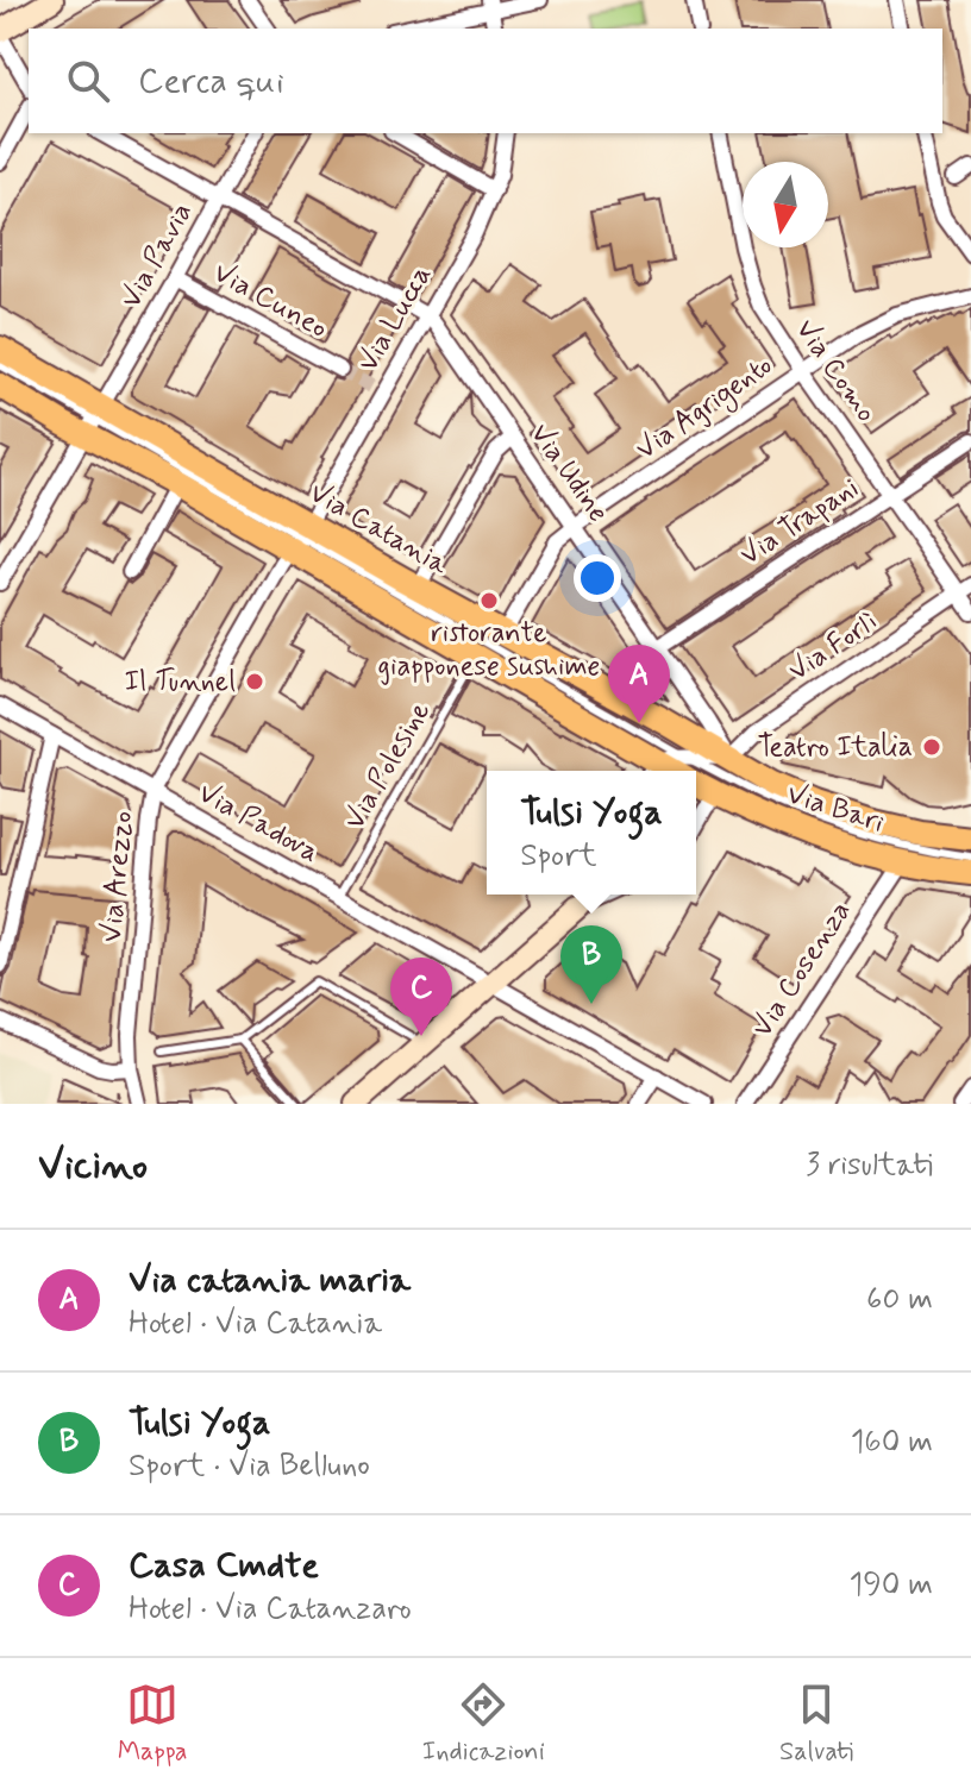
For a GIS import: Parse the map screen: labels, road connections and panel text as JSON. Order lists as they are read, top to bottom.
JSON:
{
  "streets": {
    "main road": ["Via Catania", "Via Bari"],
    "street": [
      "Via Pavia",
      "Via Cuneo",
      "Via Lucca",
      "Via Como",
      "Via Agrigento",
      "Via Udine",
      "Via Trapani",
      "Via Forlì",
      "Via Padova",
      "Via Arezzo",
      "Via Cosenza"
    ],
    "lane": ["Via Polesine"]
  },
  "crossings": [
    ["Via Pavia", "Via Cuneo"],
    ["Via Pavia", "Via Catania"],
    ["Via Lucca", "Via Udine"],
    ["Via Lucca", "Via Catania"],
    ["Via Lucca", "Via Arezzo"],
    ["Via Como", "Via Agrigento"],
    ["Via Como", "Via Trapani"],
    ["Via Como", "Via Forlì"],
    ["Via Agrigento", "Via Udine"],
    ["Via Agrigento", "Via Catania"],
    ["Via Udine", "Via Trapani"],
    ["Via Udine", "Via Catania"],
    ["Via Udine", "Via Forlì"],
    ["Via Udine", "Via Bari"],
    ["Via Catania", "Via Forlì"],
    ["Via Catania", "Via Polesine"],
    ["Via Catania", "Via Bari"],
    ["Via Catania", "Via Arezzo"],
    ["Via Forlì", "Via Bari"],
    ["Via Polesine", "Via Padova"],
    ["Via Bari", "Via Cosenza"],
    ["Via Padova", "Via Arezzo"]
  ],
  "places": ["ristorante giapponese sushime", "Il Tunnel", "Teatro Italia"],
  "north": "bottom",
  "page": {
    "search": "Cerca qui",
    "pins": ["A", "B", "C"],
    "popup": ["Tulsi Yoga", "Sport"],
    "heading": ["Vicino", "3 risultati"],
    "list": [
      {
        "mark": "A",
        "name": "Via catania maria",
        "note": "Hotel · Via Catania",
        "value": "60 m"
      },
      {
        "mark": "B",
        "name": "Tulsi Yoga",
        "note": "Sport · Via Belluno",
        "value": "160 m"
      },
      {
        "mark": "C",
        "name": "Casa Cmdte",
        "note": "Hotel · Via Catanzaro",
        "value": "190 m"
      }
    ],
    "nav": ["Mappa", "Indicazioni", "Salvati"]
  }
}
